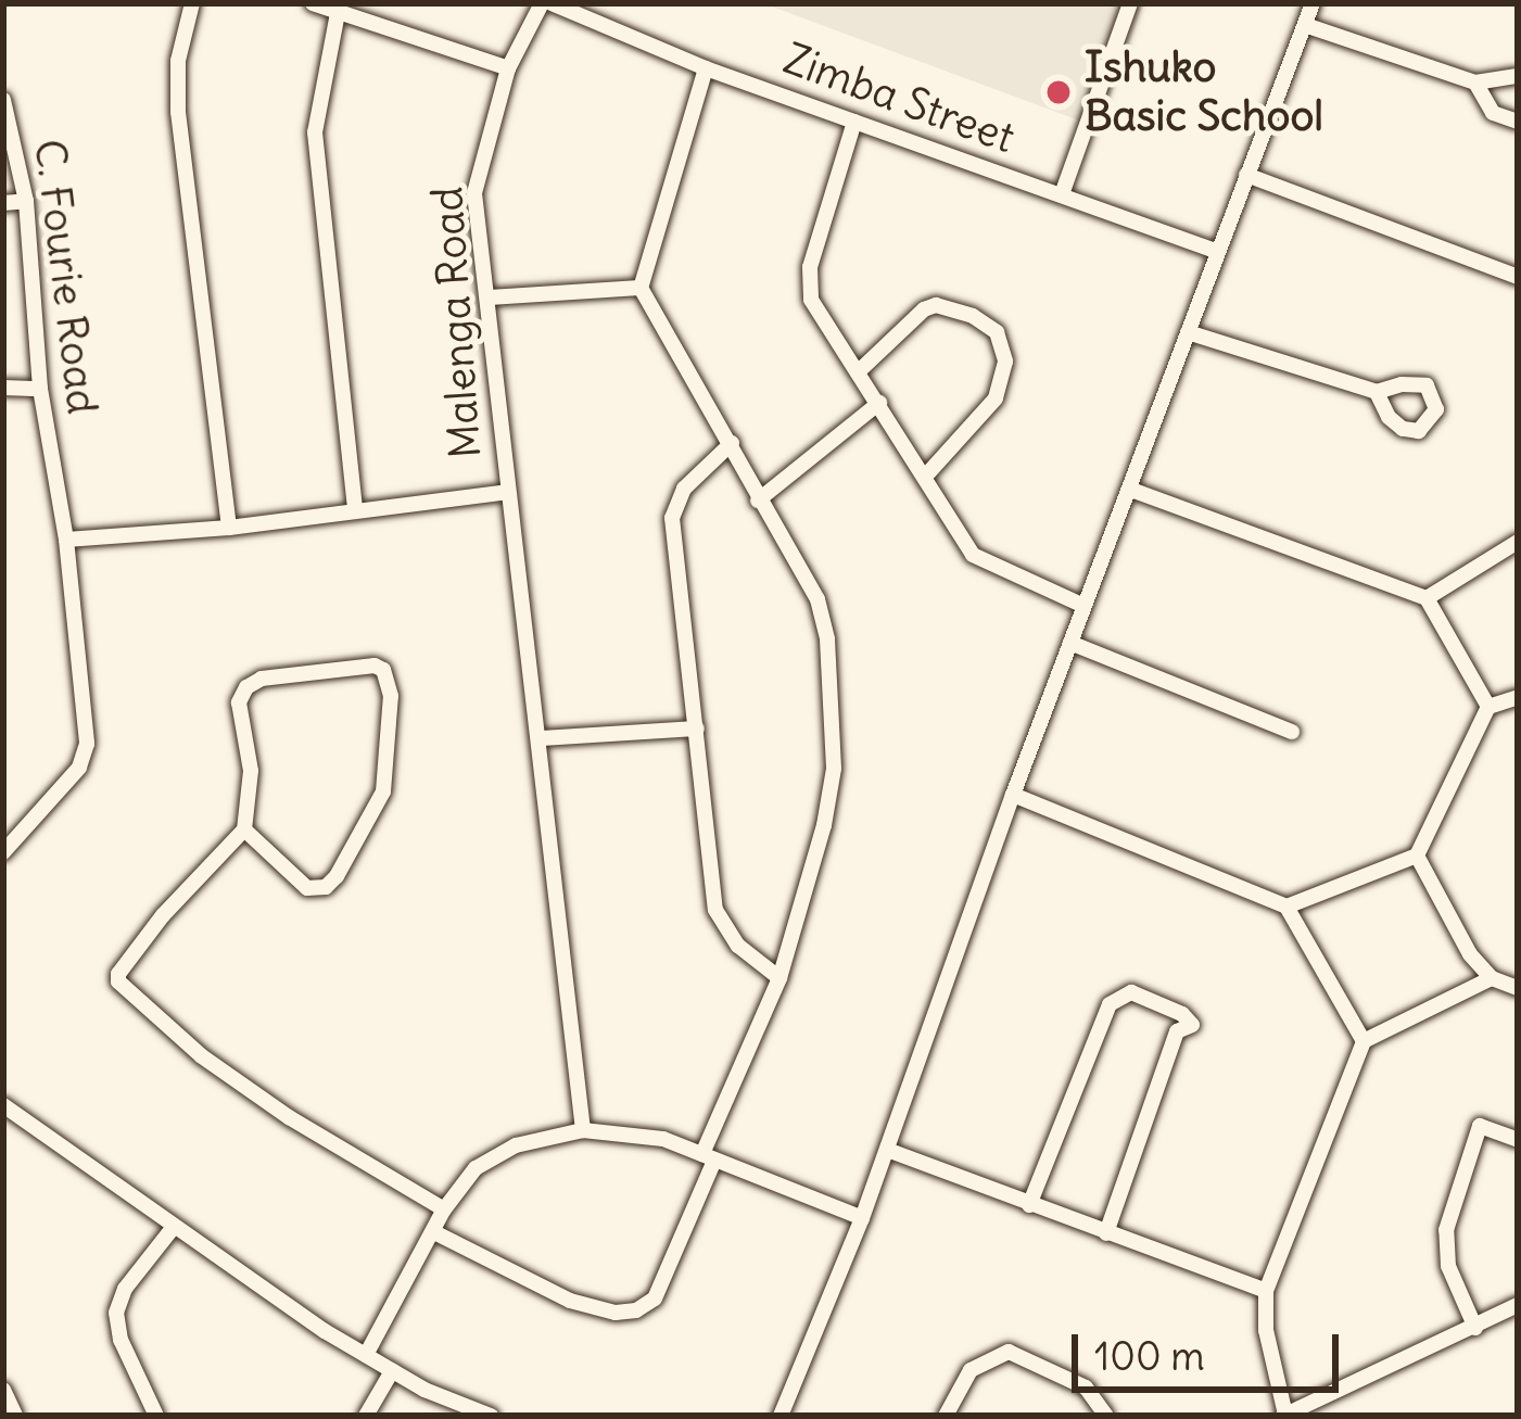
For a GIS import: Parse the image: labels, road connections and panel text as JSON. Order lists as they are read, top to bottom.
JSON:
{
  "streets": {
    "street": ["Zimba Street", "C. Fourie Road", "Malenga Road"]
  },
  "crossings": [
    ["Zimba Street", "Malenga Road"]
  ],
  "places": ["Ishuko Basic School"],
  "scale_bar": "100 m"
}
